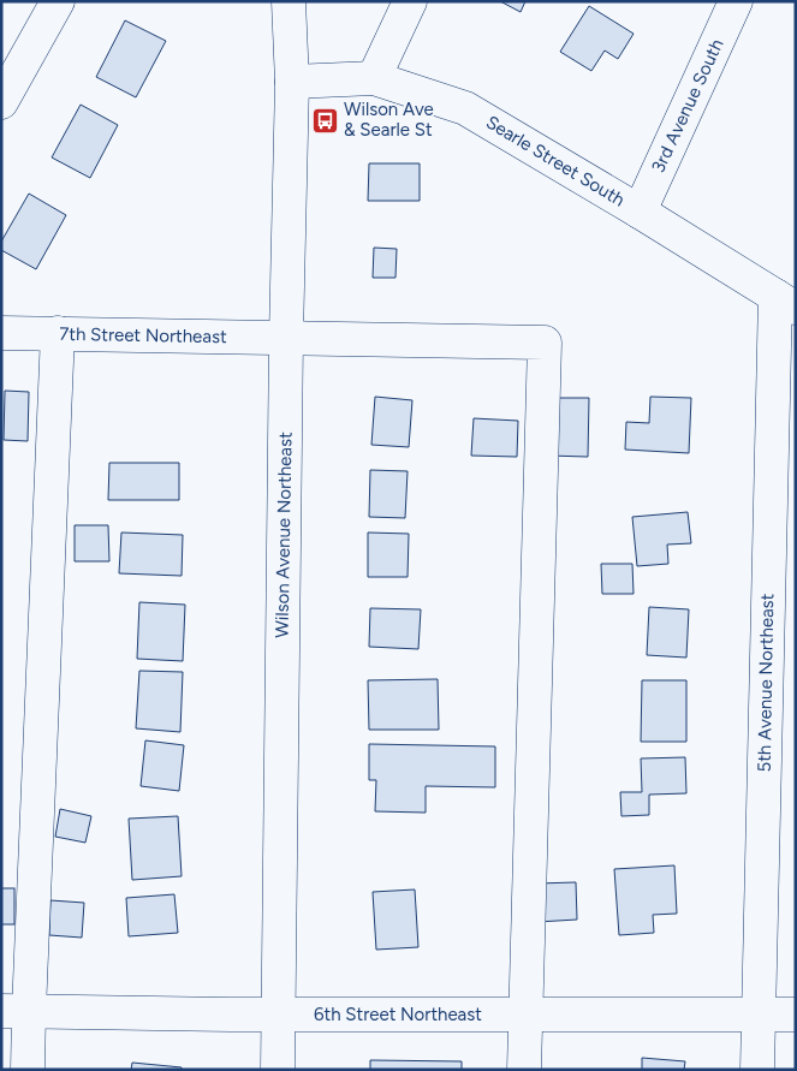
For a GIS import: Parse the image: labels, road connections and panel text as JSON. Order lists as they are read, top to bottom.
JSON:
{
  "streets": {
    "street": [
      "3rd Avenue South",
      "Searle Street South",
      "7th Street Northeast",
      "Wilson Avenue Northeast",
      "5th Avenue Northeast",
      "6th Street Northeast"
    ]
  },
  "crossings": [
    ["3rd Avenue South", "Searle Street South"],
    ["Searle Street South", "Wilson Avenue Northeast"],
    ["Searle Street South", "5th Avenue Northeast"],
    ["7th Street Northeast", "Wilson Avenue Northeast"],
    ["7th Street Northeast", "6th Street Northeast"],
    ["Wilson Avenue Northeast", "6th Street Northeast"],
    ["5th Avenue Northeast", "6th Street Northeast"]
  ],
  "places": {
    "bus stop": ["Wilson Ave & Searle St"]
  }
}
